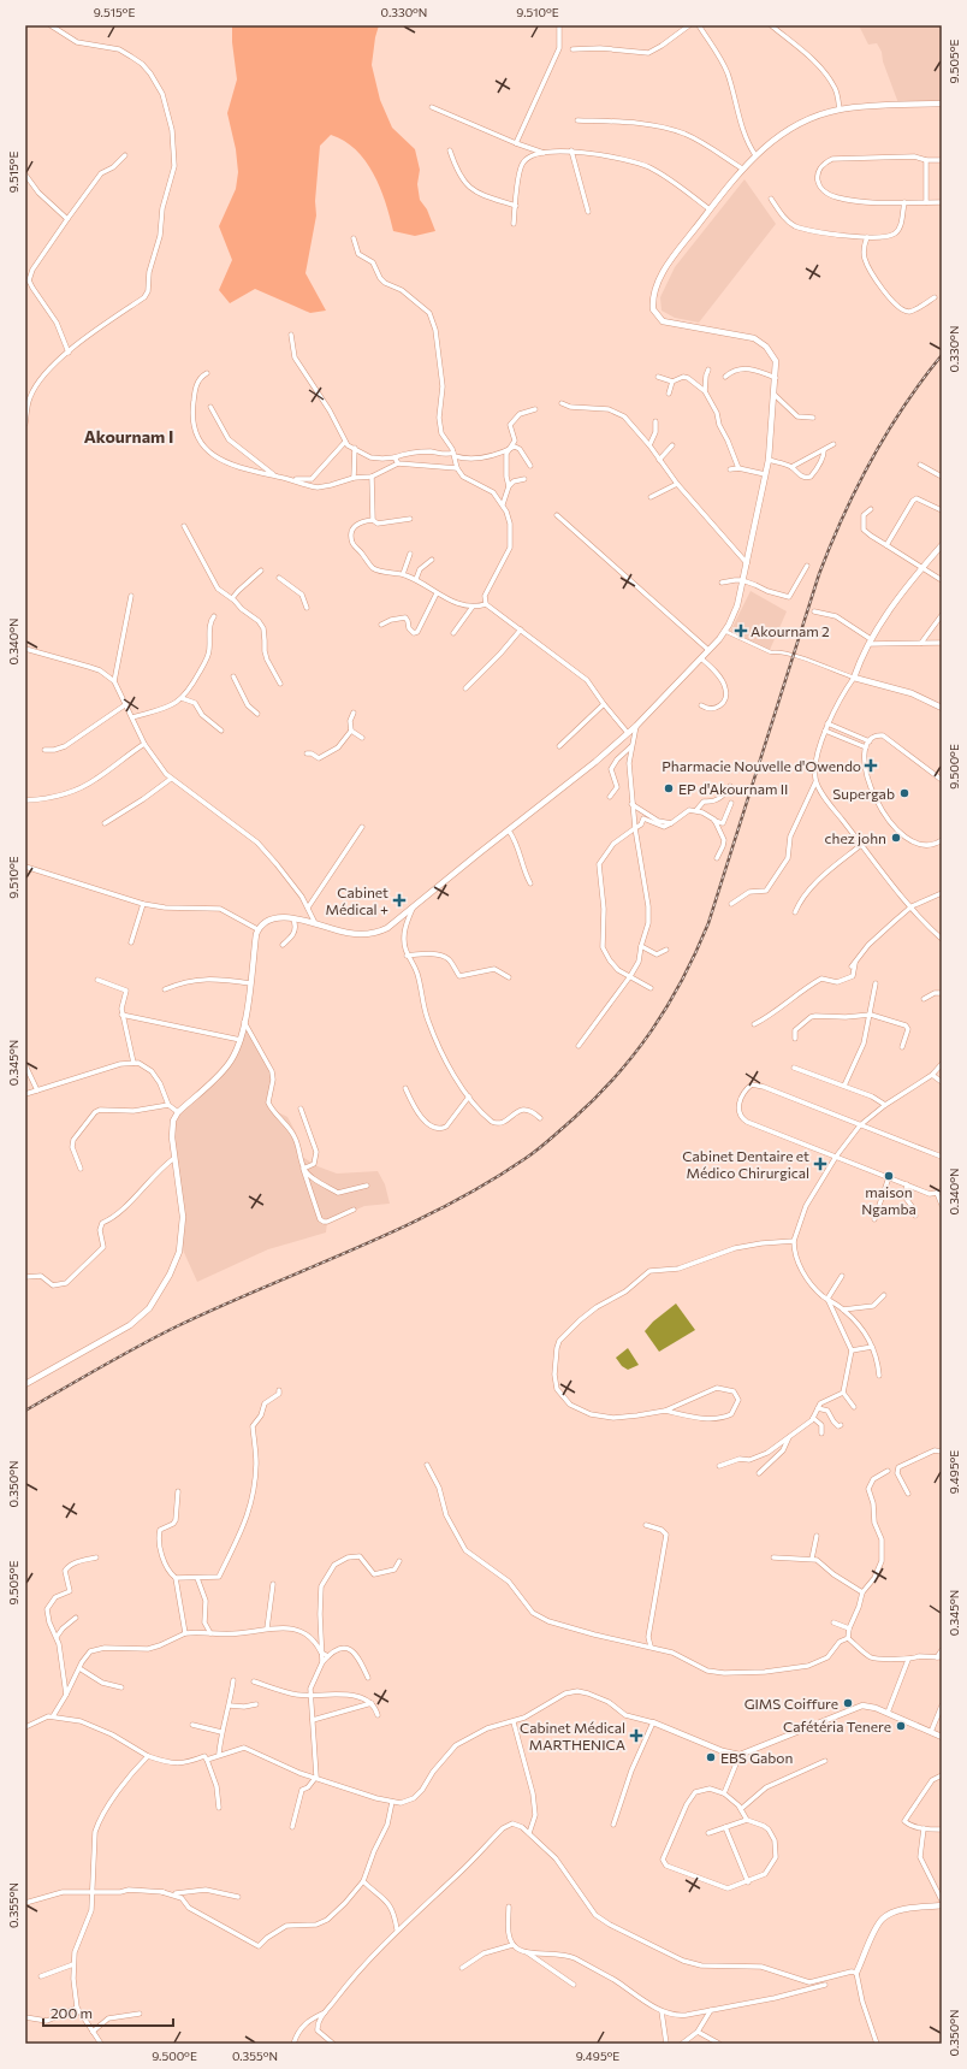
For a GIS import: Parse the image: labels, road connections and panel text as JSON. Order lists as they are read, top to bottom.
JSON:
{
  "districts": ["Akournam I"],
  "places": {
    "health": [
      "Akournam 2",
      "Pharmacie Nouvelle d'Owendo",
      "Cabinet Médical +",
      "Cabinet Dentaire et Médico Chirurgical",
      "Cabinet Médical MARTHENICA"
    ],
    "other": [
      "EP d'Akournam II",
      "Supergab",
      "chez john",
      "maison Ngamba",
      "GIMS Coiffure",
      "Cafétéria Tenere",
      "EBS Gabon"
    ]
  },
  "scale_bar": "200 m",
  "coordinates": [
    "9.515°E",
    "0.330°N",
    "9.510°E",
    "9.505°E",
    "0.340°N",
    "9.500°E",
    "0.345°N",
    "9.495°E",
    "0.350°N",
    "0.355°N"
  ]
}
